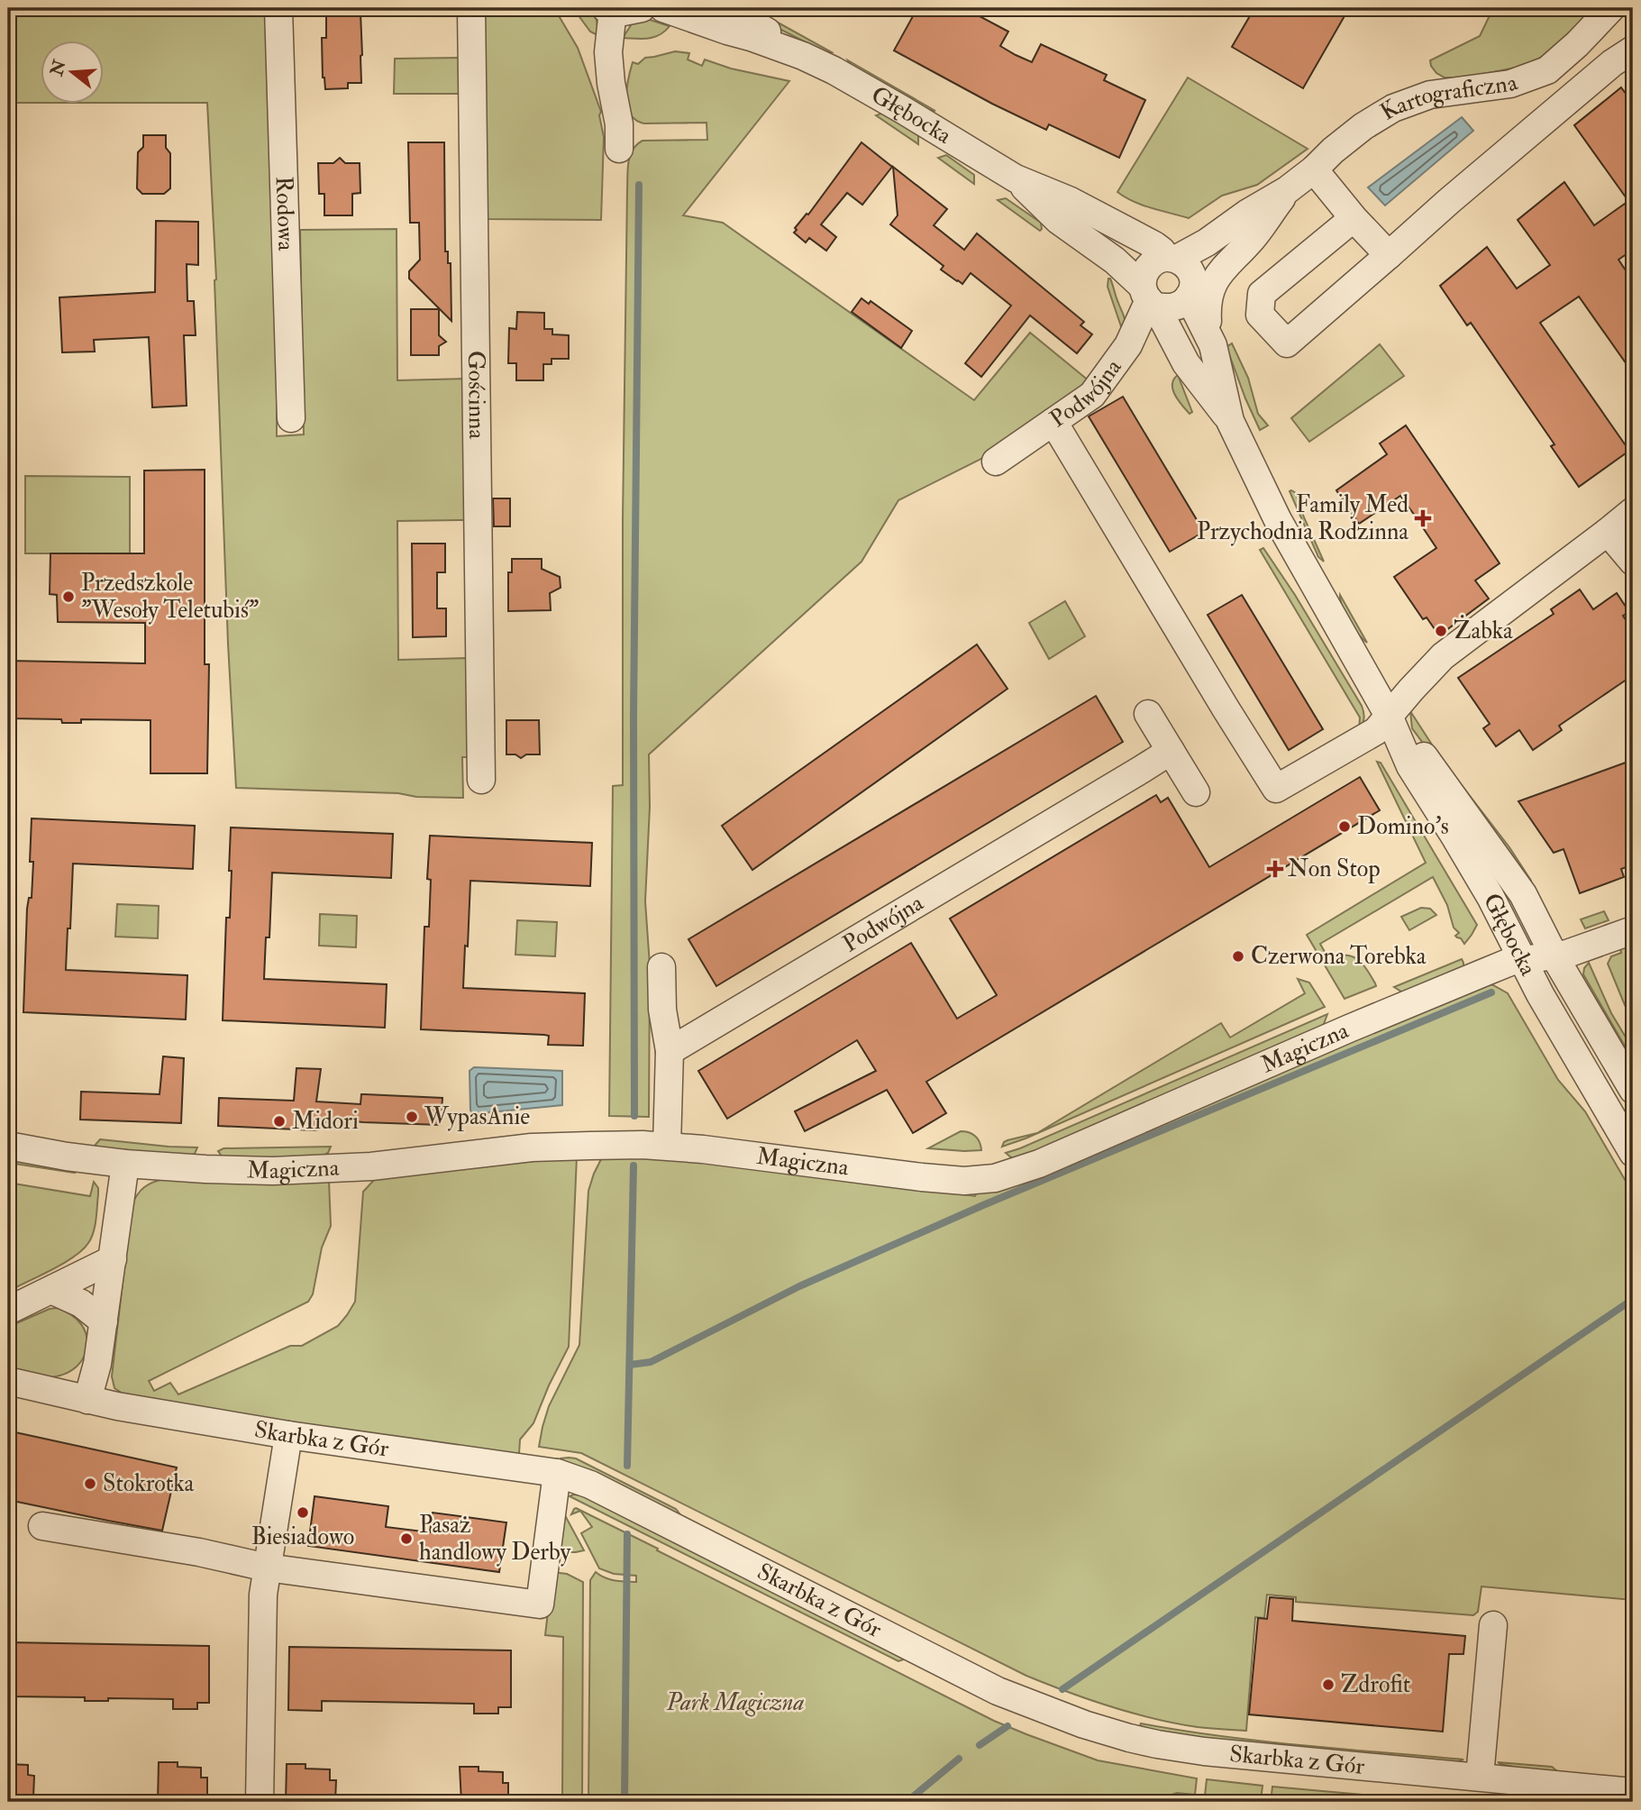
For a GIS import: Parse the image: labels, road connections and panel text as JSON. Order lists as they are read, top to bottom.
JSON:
{
  "streets": {
    "street": [
      "Kartograficzna",
      "Głębocka",
      "Rodowa",
      "Podwójna",
      "Gościnna",
      "Magiczna",
      "Skarbka z Gór"
    ]
  },
  "crossings": [
    ["Kartograficzna", "Głębocka"],
    ["Kartograficzna", "Podwójna"],
    ["Głębocka", "Podwójna"],
    ["Głębocka", "Magiczna"]
  ],
  "parks": ["Park Magiczna"],
  "places": {
    "health": ["Family Med Przychodnia Rodzinna", "Non Stop"],
    "other": [
      "Przedszkole \"Wesoły Teletubiś\"",
      "Żabka",
      "Domino's",
      "Czerwona Torebka",
      "WypasAnie",
      "Midori",
      "Stokrotka",
      "Biesiadowo",
      "Pasaż handlowy Derby",
      "Zdrofit"
    ]
  },
  "north": "left"
}
